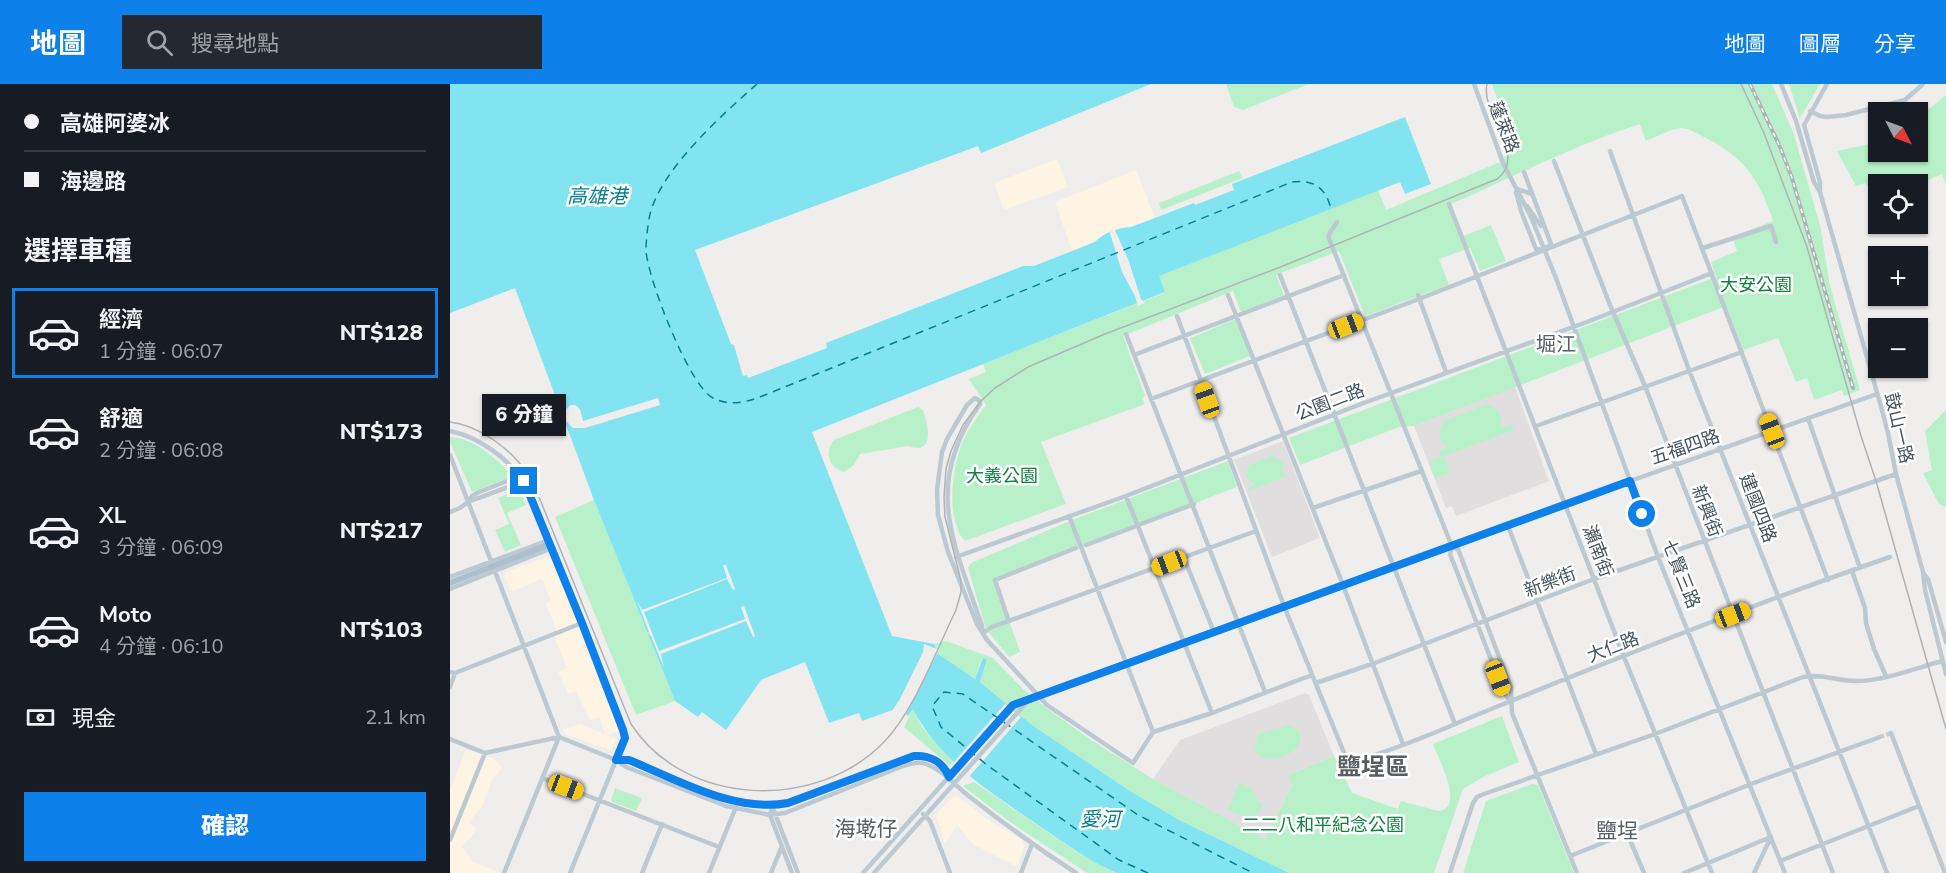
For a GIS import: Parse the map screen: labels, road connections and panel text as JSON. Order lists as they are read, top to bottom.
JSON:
{
  "streets": {
    "street": [
      "蓬萊路",
      "公園二路",
      "鼓山一路",
      "五福四路",
      "建國四路",
      "新興街",
      "瀨南街",
      "七賢三路",
      "新樂街",
      "大仁路"
    ]
  },
  "crossings": [
    ["蓬萊路", "七賢三路"],
    ["公園二路", "建國四路"],
    ["公園二路", "新興街"],
    ["公園二路", "瀨南街"],
    ["公園二路", "七賢三路"],
    ["鼓山一路", "五福四路"],
    ["鼓山一路", "新樂街"],
    ["五福四路", "建國四路"],
    ["五福四路", "新興街"],
    ["五福四路", "瀨南街"],
    ["五福四路", "七賢三路"],
    ["建國四路", "新樂街"],
    ["建國四路", "大仁路"],
    ["新興街", "新樂街"],
    ["新興街", "大仁路"],
    ["瀨南街", "新樂街"],
    ["瀨南街", "大仁路"],
    ["七賢三路", "新樂街"],
    ["七賢三路", "大仁路"],
    ["新樂街", "大仁路"]
  ],
  "districts": [
    "堀江",
    "鹽埕區",
    "海墘仔",
    "鹽埕"
  ],
  "water": ["高雄港", "愛河"],
  "parks": ["大安公園", "大義公園", "二二八和平紀念公園"],
  "north": "bottom right",
  "page": {
    "header": "地圖",
    "search": "搜尋地點",
    "nav": ["地圖", "圖層", "分享"],
    "banner": ["高雄阿婆冰", "海邊路"],
    "map_buttons": ["+", "−"],
    "heading": "選擇車種",
    "list": [
      {
        "name": "經濟",
        "note": "1 分鐘 · 06:07",
        "value": "NT$128"
      },
      {
        "name": "舒適",
        "note": "2 分鐘 · 06:08",
        "value": "NT$173"
      },
      {
        "name": "XL",
        "note": "3 分鐘 · 06:09",
        "value": "NT$217"
      },
      {
        "name": "Moto",
        "note": "4 分鐘 · 06:10",
        "value": "NT$103"
      }
    ],
    "bubble": "6 分鐘",
    "pay": ["現金", "2.1 km"],
    "buttons": "確認"
  }
}
